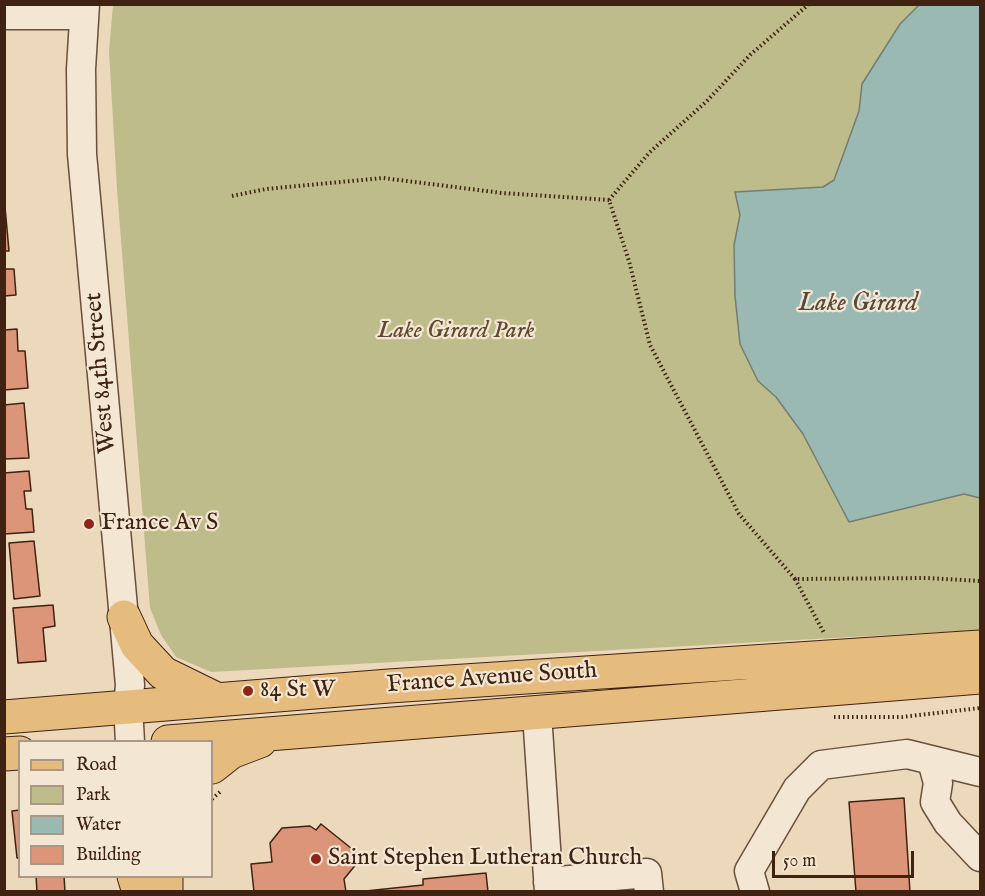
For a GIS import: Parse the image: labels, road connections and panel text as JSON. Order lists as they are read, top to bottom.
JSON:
{
  "streets": {
    "main road": ["France Avenue South"],
    "street": ["West 84th Street"]
  },
  "crossings": [
    ["West 84th Street", "France Avenue South"]
  ],
  "water": ["Lake Girard"],
  "parks": ["Lake Girard Park"],
  "places": ["France Av S", "84 St W", "Saint Stephen Lutheran Church"],
  "legend": [
    "Road",
    "Park",
    "Water",
    "Building"
  ],
  "scale_bar": "50 m"
}
